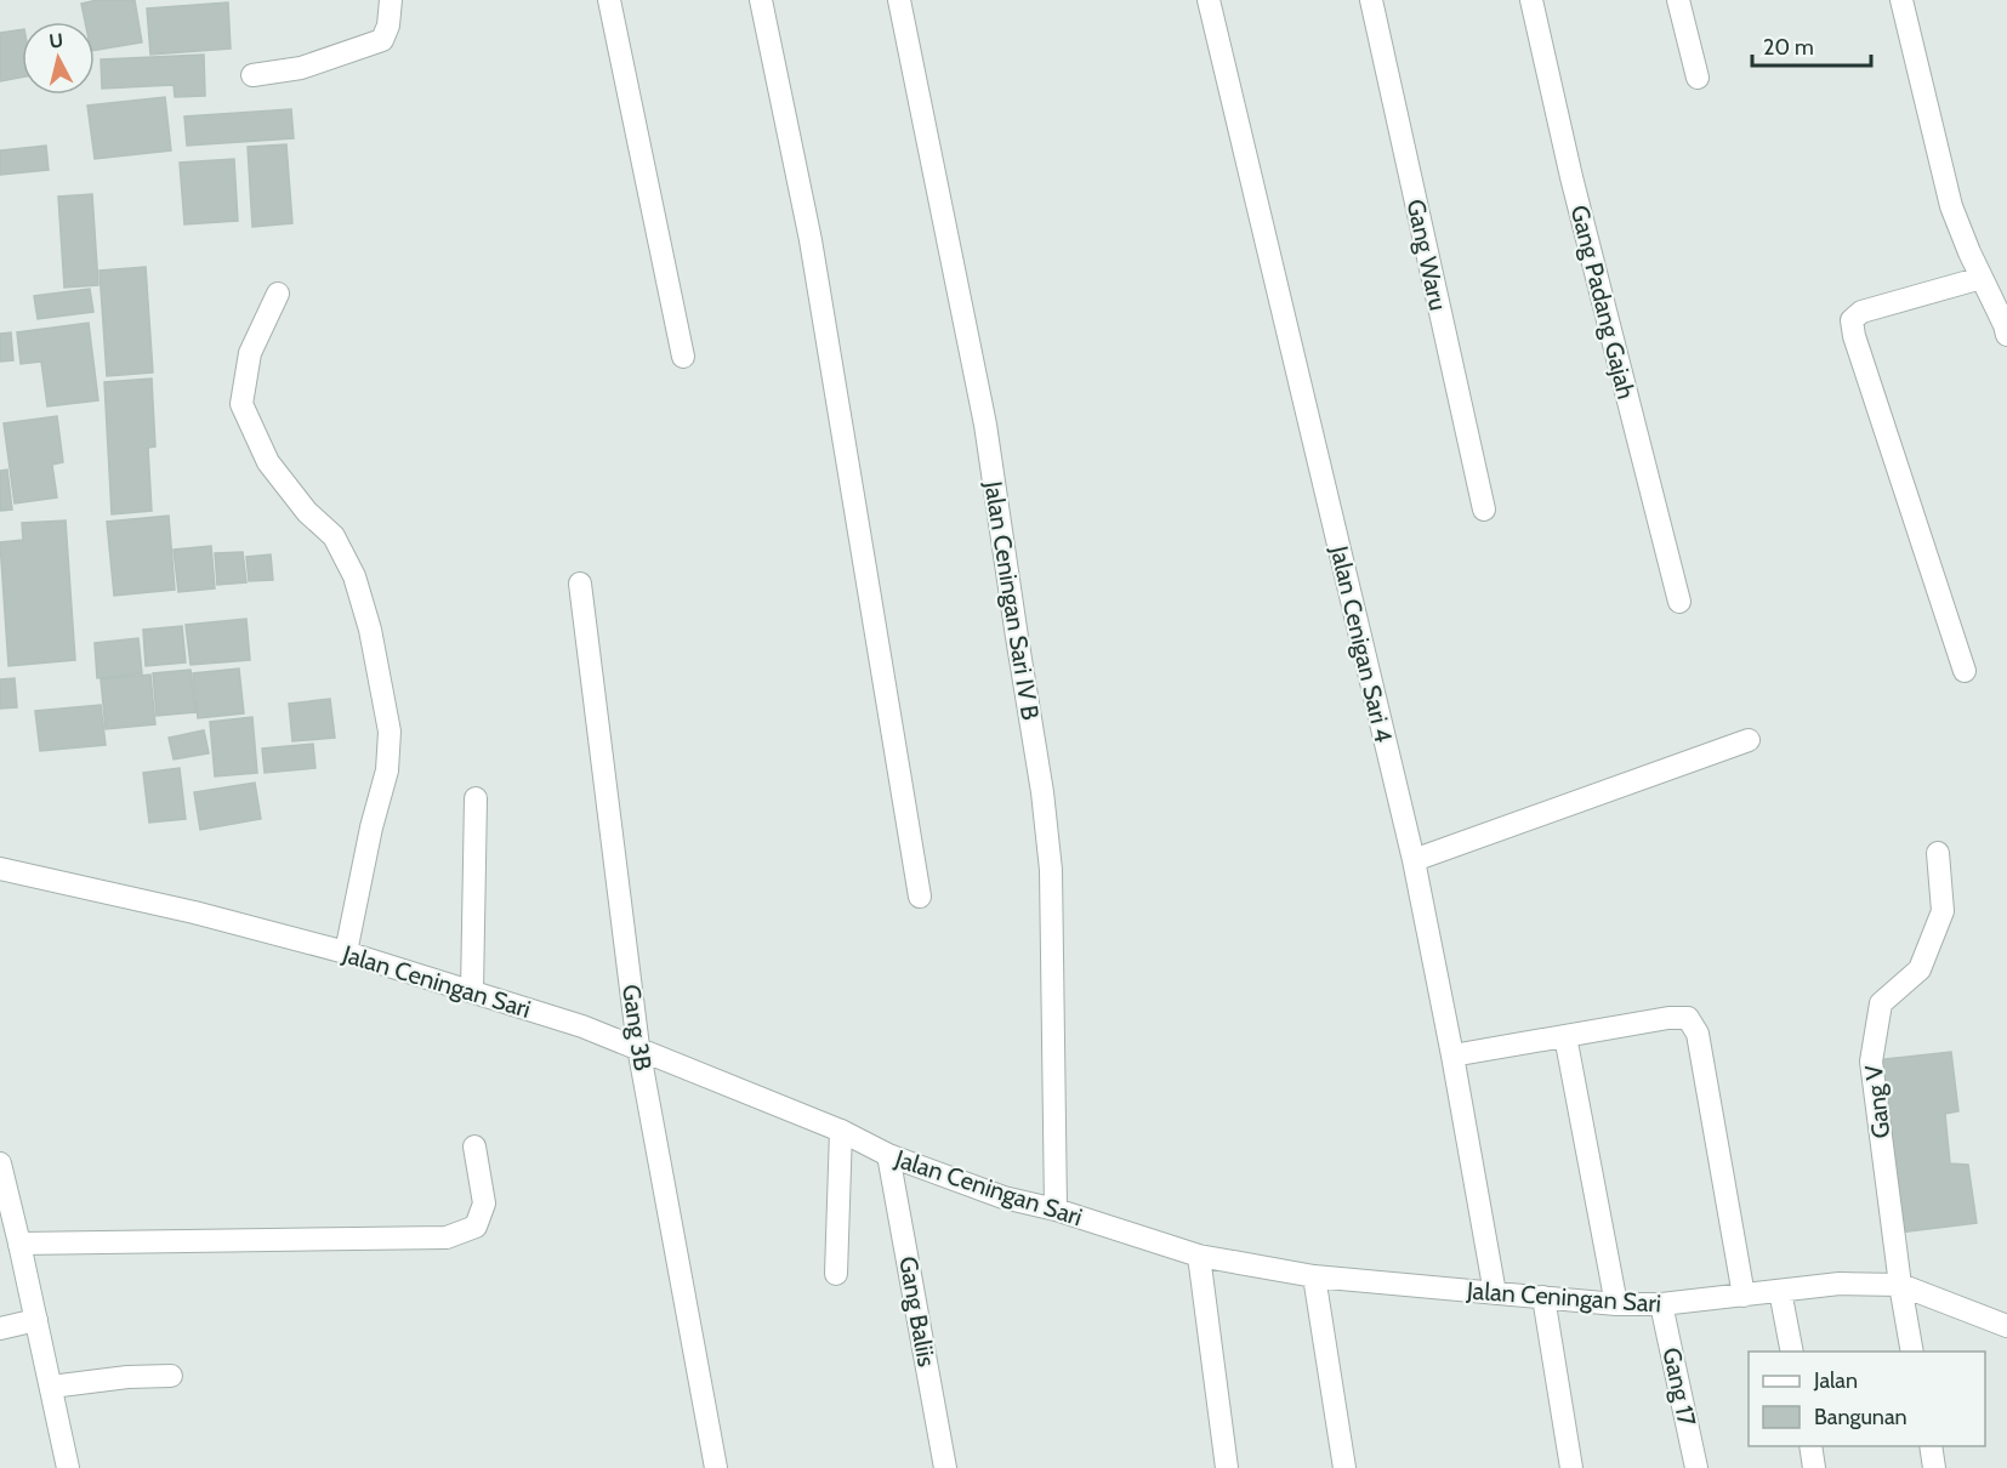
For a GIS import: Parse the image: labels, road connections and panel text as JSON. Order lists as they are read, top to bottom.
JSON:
{
  "streets": {
    "street": [
      "Gang Waru",
      "Gang Padang Gajah",
      "Jalan Ceningan Sari IV B",
      "Jalan Cenigan Sari 4",
      "Jalan Ceningan Sari",
      "Gang 3B",
      "Gang V",
      "Gang Baliis",
      "Gang 17"
    ]
  },
  "crossings": [
    ["Jalan Ceningan Sari IV B", "Jalan Ceningan Sari"],
    ["Jalan Cenigan Sari 4", "Jalan Ceningan Sari"],
    ["Jalan Ceningan Sari", "Gang 3B"],
    ["Jalan Ceningan Sari", "Gang V"],
    ["Jalan Ceningan Sari", "Gang Baliis"],
    ["Jalan Ceningan Sari", "Gang 17"]
  ],
  "legend": ["Jalan", "Bangunan"],
  "scale_bar": "20 m",
  "north": "top"
}
